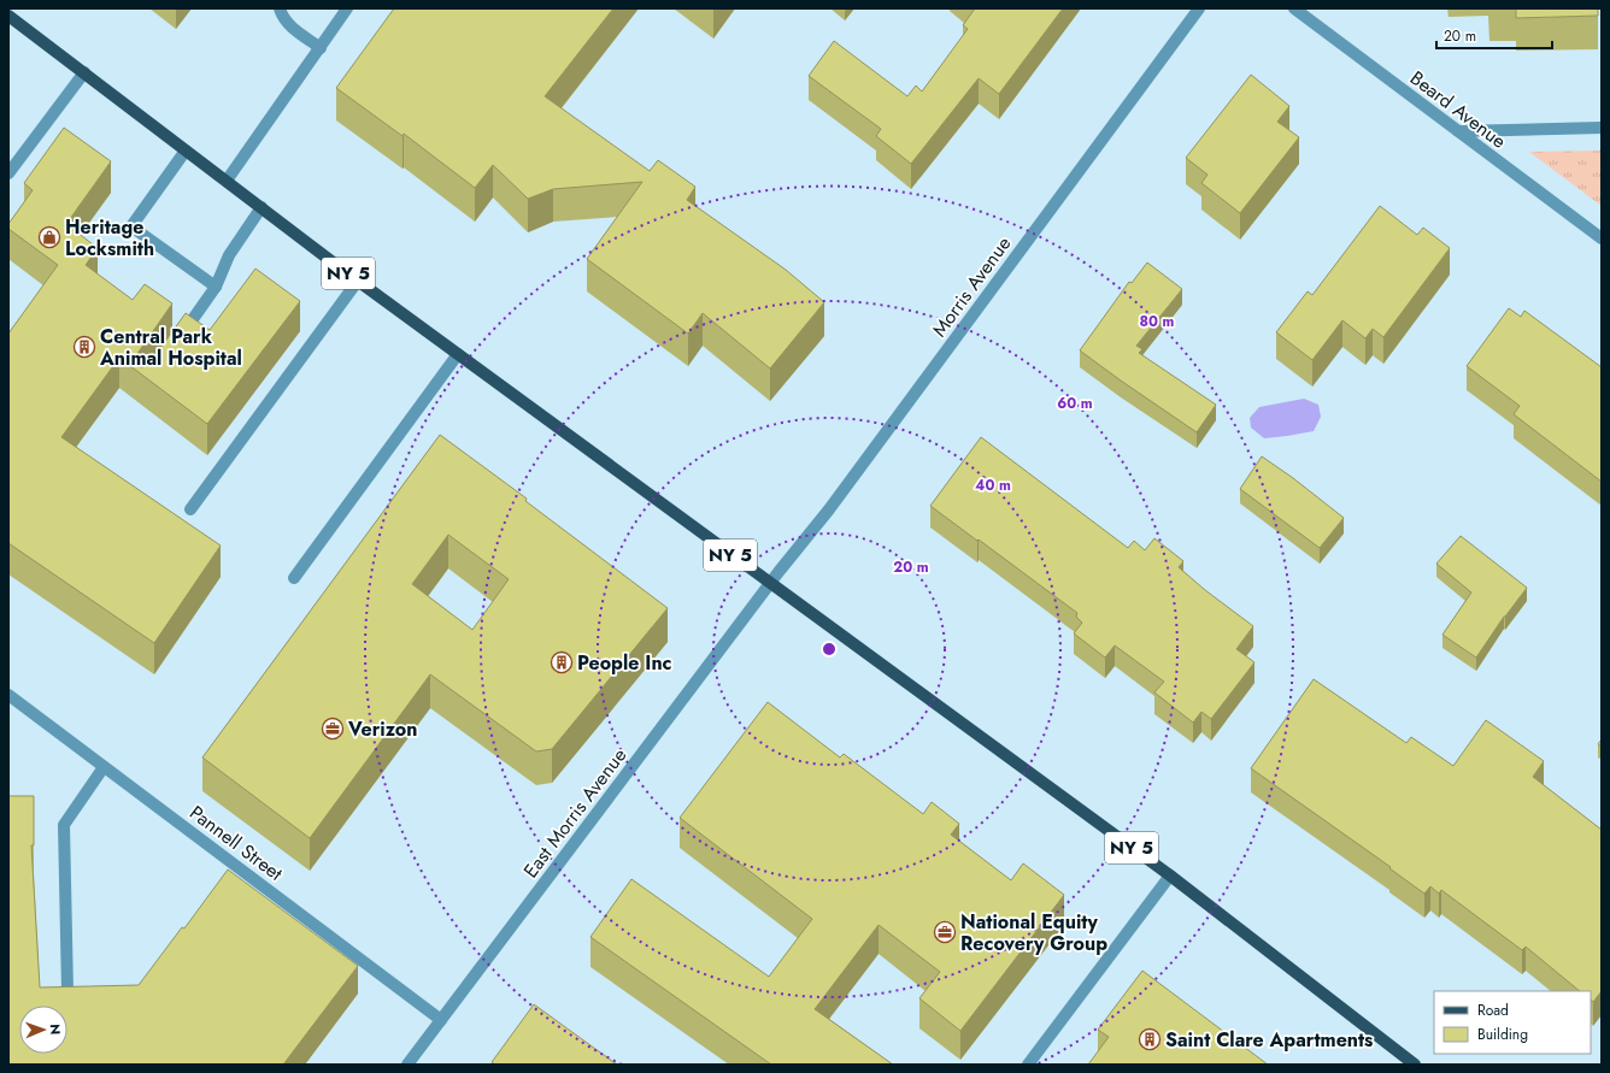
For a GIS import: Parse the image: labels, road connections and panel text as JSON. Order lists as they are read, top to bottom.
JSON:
{
  "streets": {
    "main road": ["NY 5"],
    "street": [
      "Beard Avenue",
      "Morris Avenue",
      "East Morris Avenue",
      "Pannell Street"
    ]
  },
  "crossings": [
    ["NY 5", "Morris Avenue"],
    ["NY 5", "East Morris Avenue"],
    ["Morris Avenue", "East Morris Avenue"],
    ["East Morris Avenue", "Pannell Street"]
  ],
  "places": {
    "shop": ["Heritage Locksmith"],
    "building": ["Central Park Animal Hospital", "People Inc", "Saint Clare Apartments"],
    "office": ["Verizon", "National Equity Recovery Group"]
  },
  "legend": ["Road", "Building"],
  "scale_bar": "20 m",
  "north": "right",
  "rings": [
    "80 m",
    "60 m",
    "40 m",
    "20 m"
  ]
}
